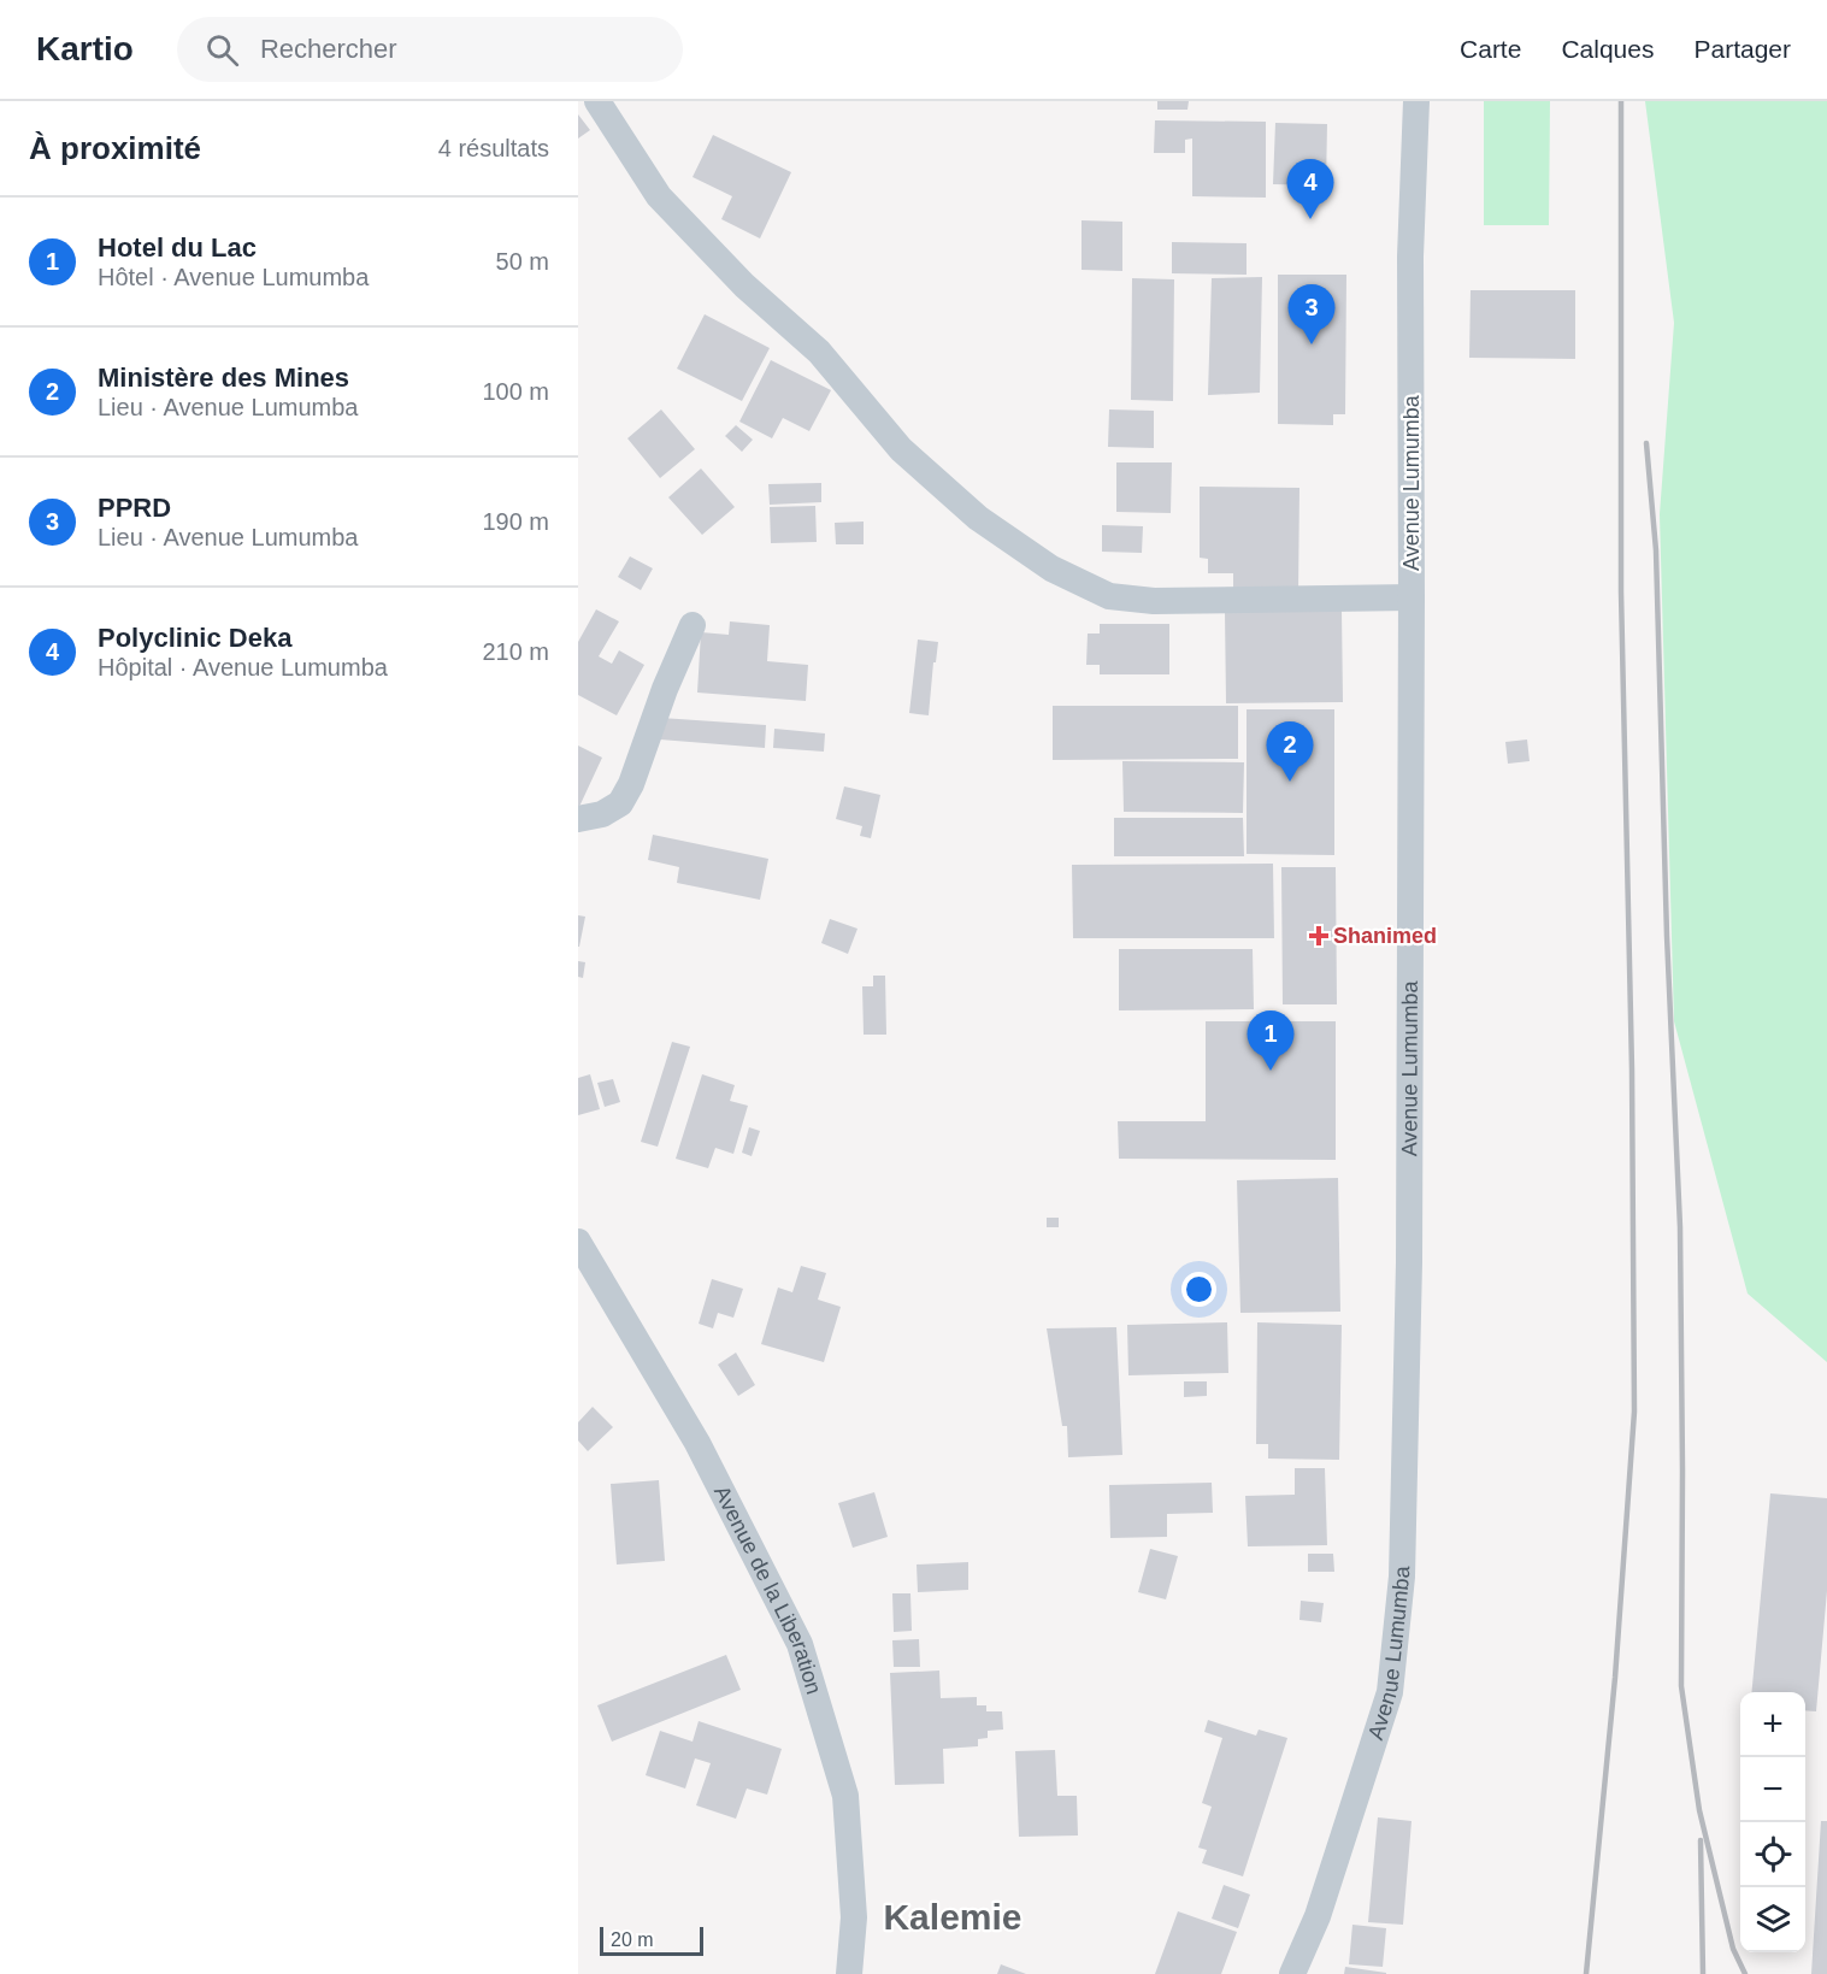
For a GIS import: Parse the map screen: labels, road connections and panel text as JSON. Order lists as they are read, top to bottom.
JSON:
{
  "streets": {
    "street": ["Avenue Lumumba", "Avenue de la Liberation"]
  },
  "districts": ["Kalemie"],
  "places": {
    "health": ["Shanimed"]
  },
  "scale_bar": "20 m",
  "page": {
    "header": "Kartio",
    "search": "Rechercher",
    "nav": ["Carte", "Calques", "Partager"],
    "heading": ["À proximité", "4 résultats"],
    "pins": [
      "4",
      "3",
      "2",
      "1"
    ],
    "list": [
      {
        "mark": "1",
        "name": "Hotel du Lac",
        "note": "Hôtel · Avenue Lumumba",
        "value": "50 m"
      },
      {
        "mark": "2",
        "name": "Ministère des Mines",
        "note": "Lieu · Avenue Lumumba",
        "value": "100 m"
      },
      {
        "mark": "3",
        "name": "PPRD",
        "note": "Lieu · Avenue Lumumba",
        "value": "190 m"
      },
      {
        "mark": "4",
        "name": "Polyclinic Deka",
        "note": "Hôpital · Avenue Lumumba",
        "value": "210 m"
      }
    ],
    "map_buttons": ["+", "−"],
    "scale": "20 m"
  }
}
